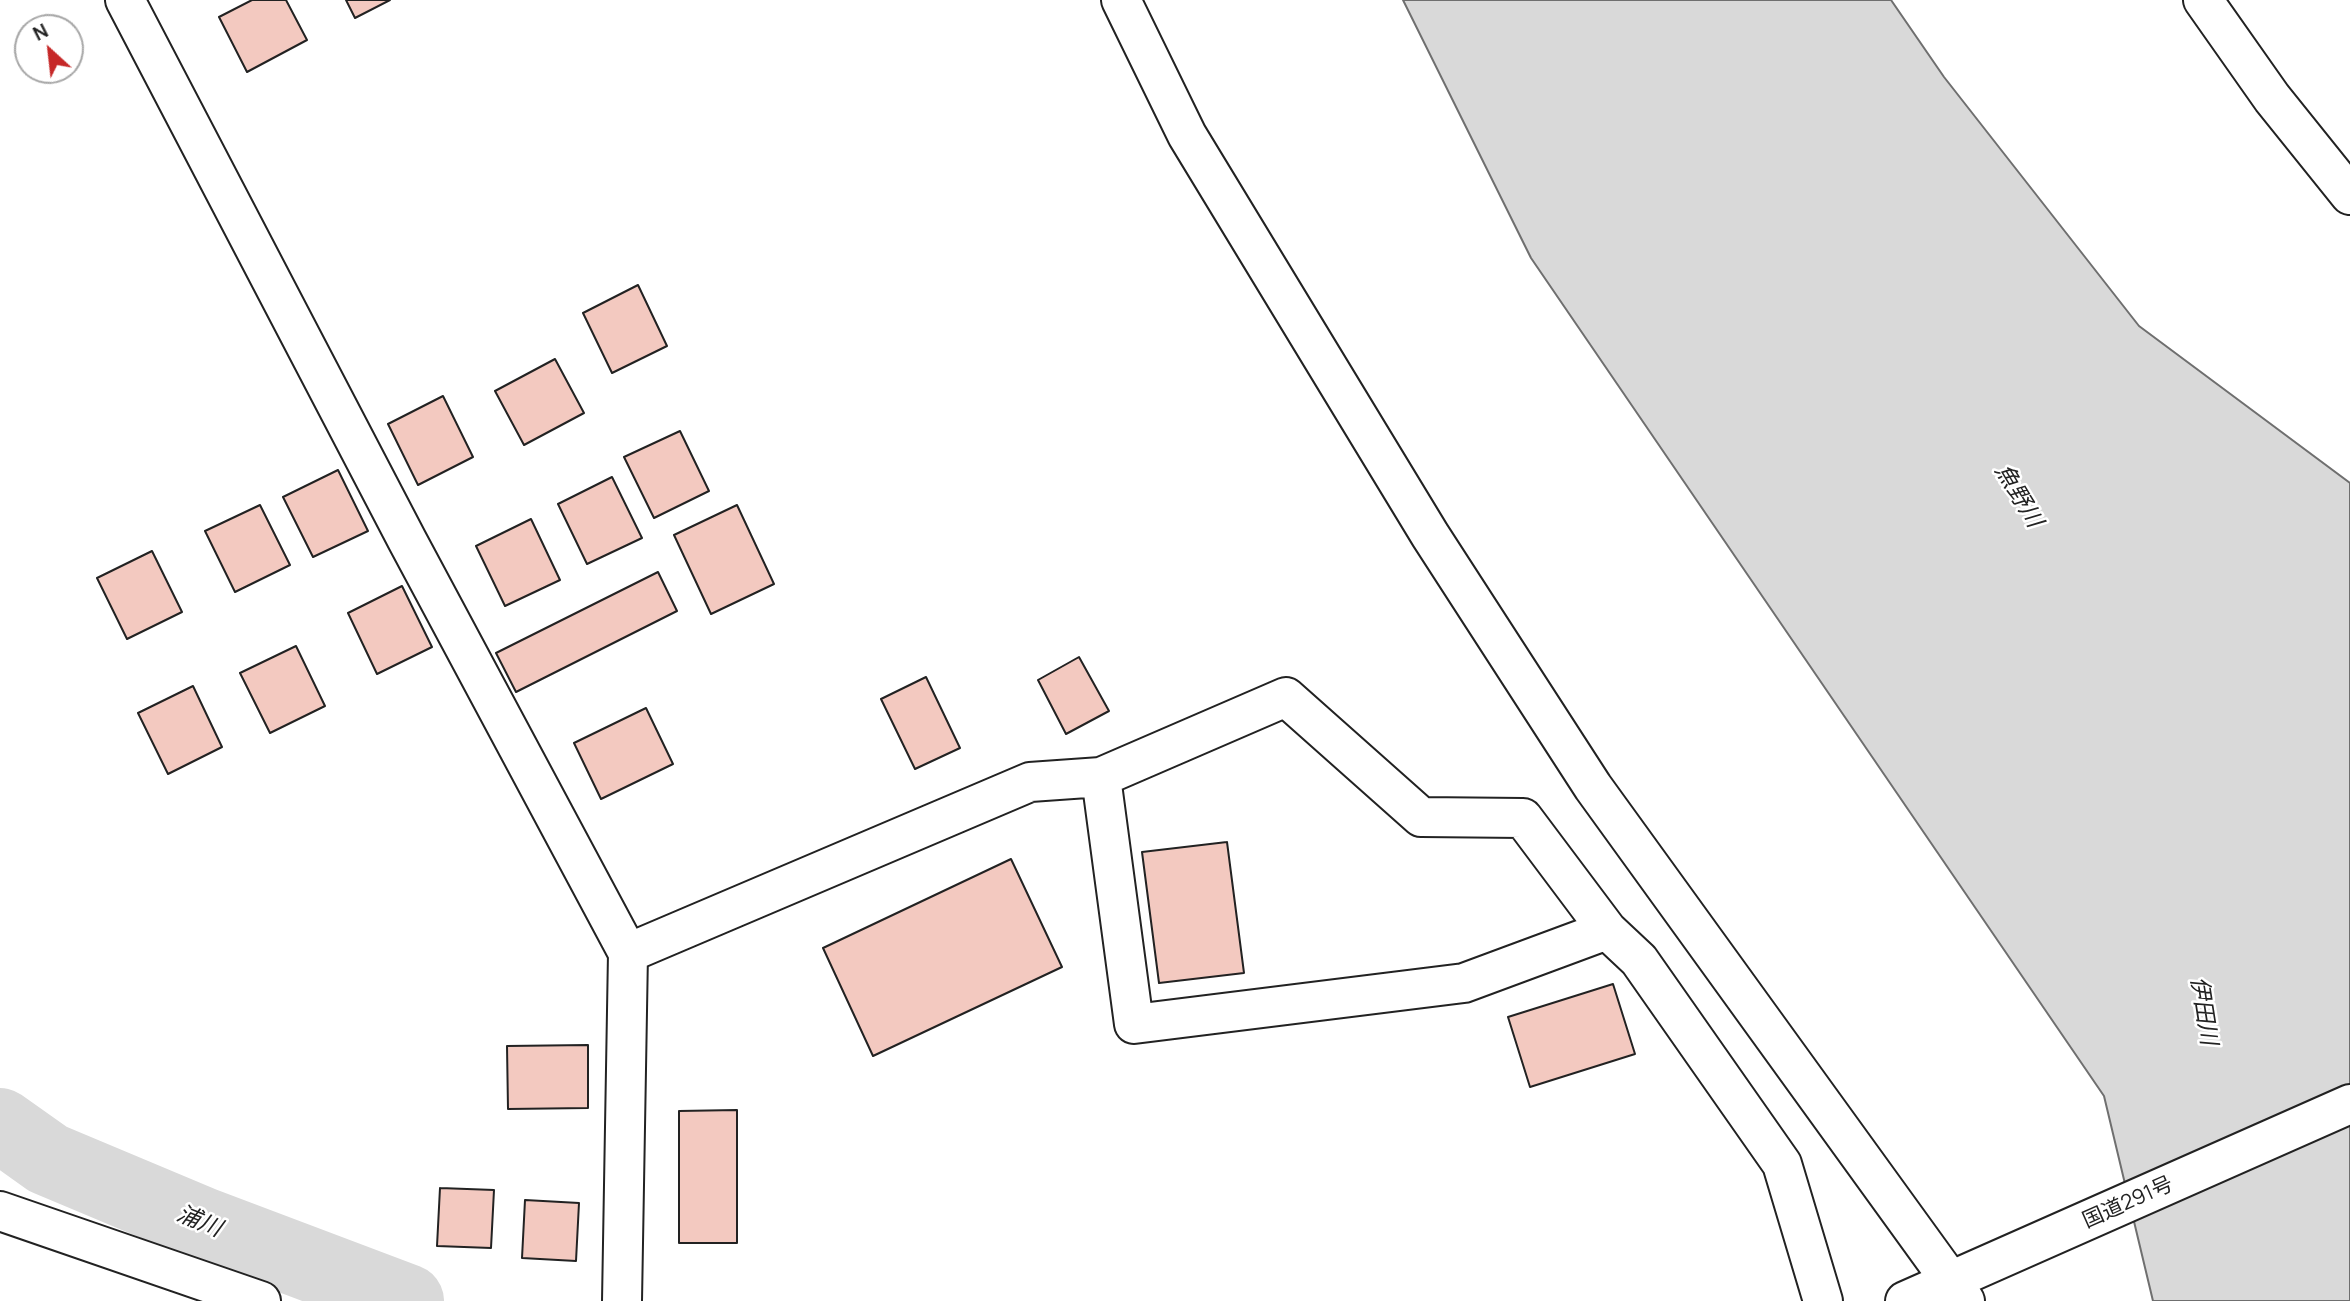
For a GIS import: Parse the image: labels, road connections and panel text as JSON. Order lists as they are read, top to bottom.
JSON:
{
  "streets": {
    "main road": ["国道291号"]
  },
  "water": ["魚野川", "伊田川", "浦川"],
  "north": "top left"
}
